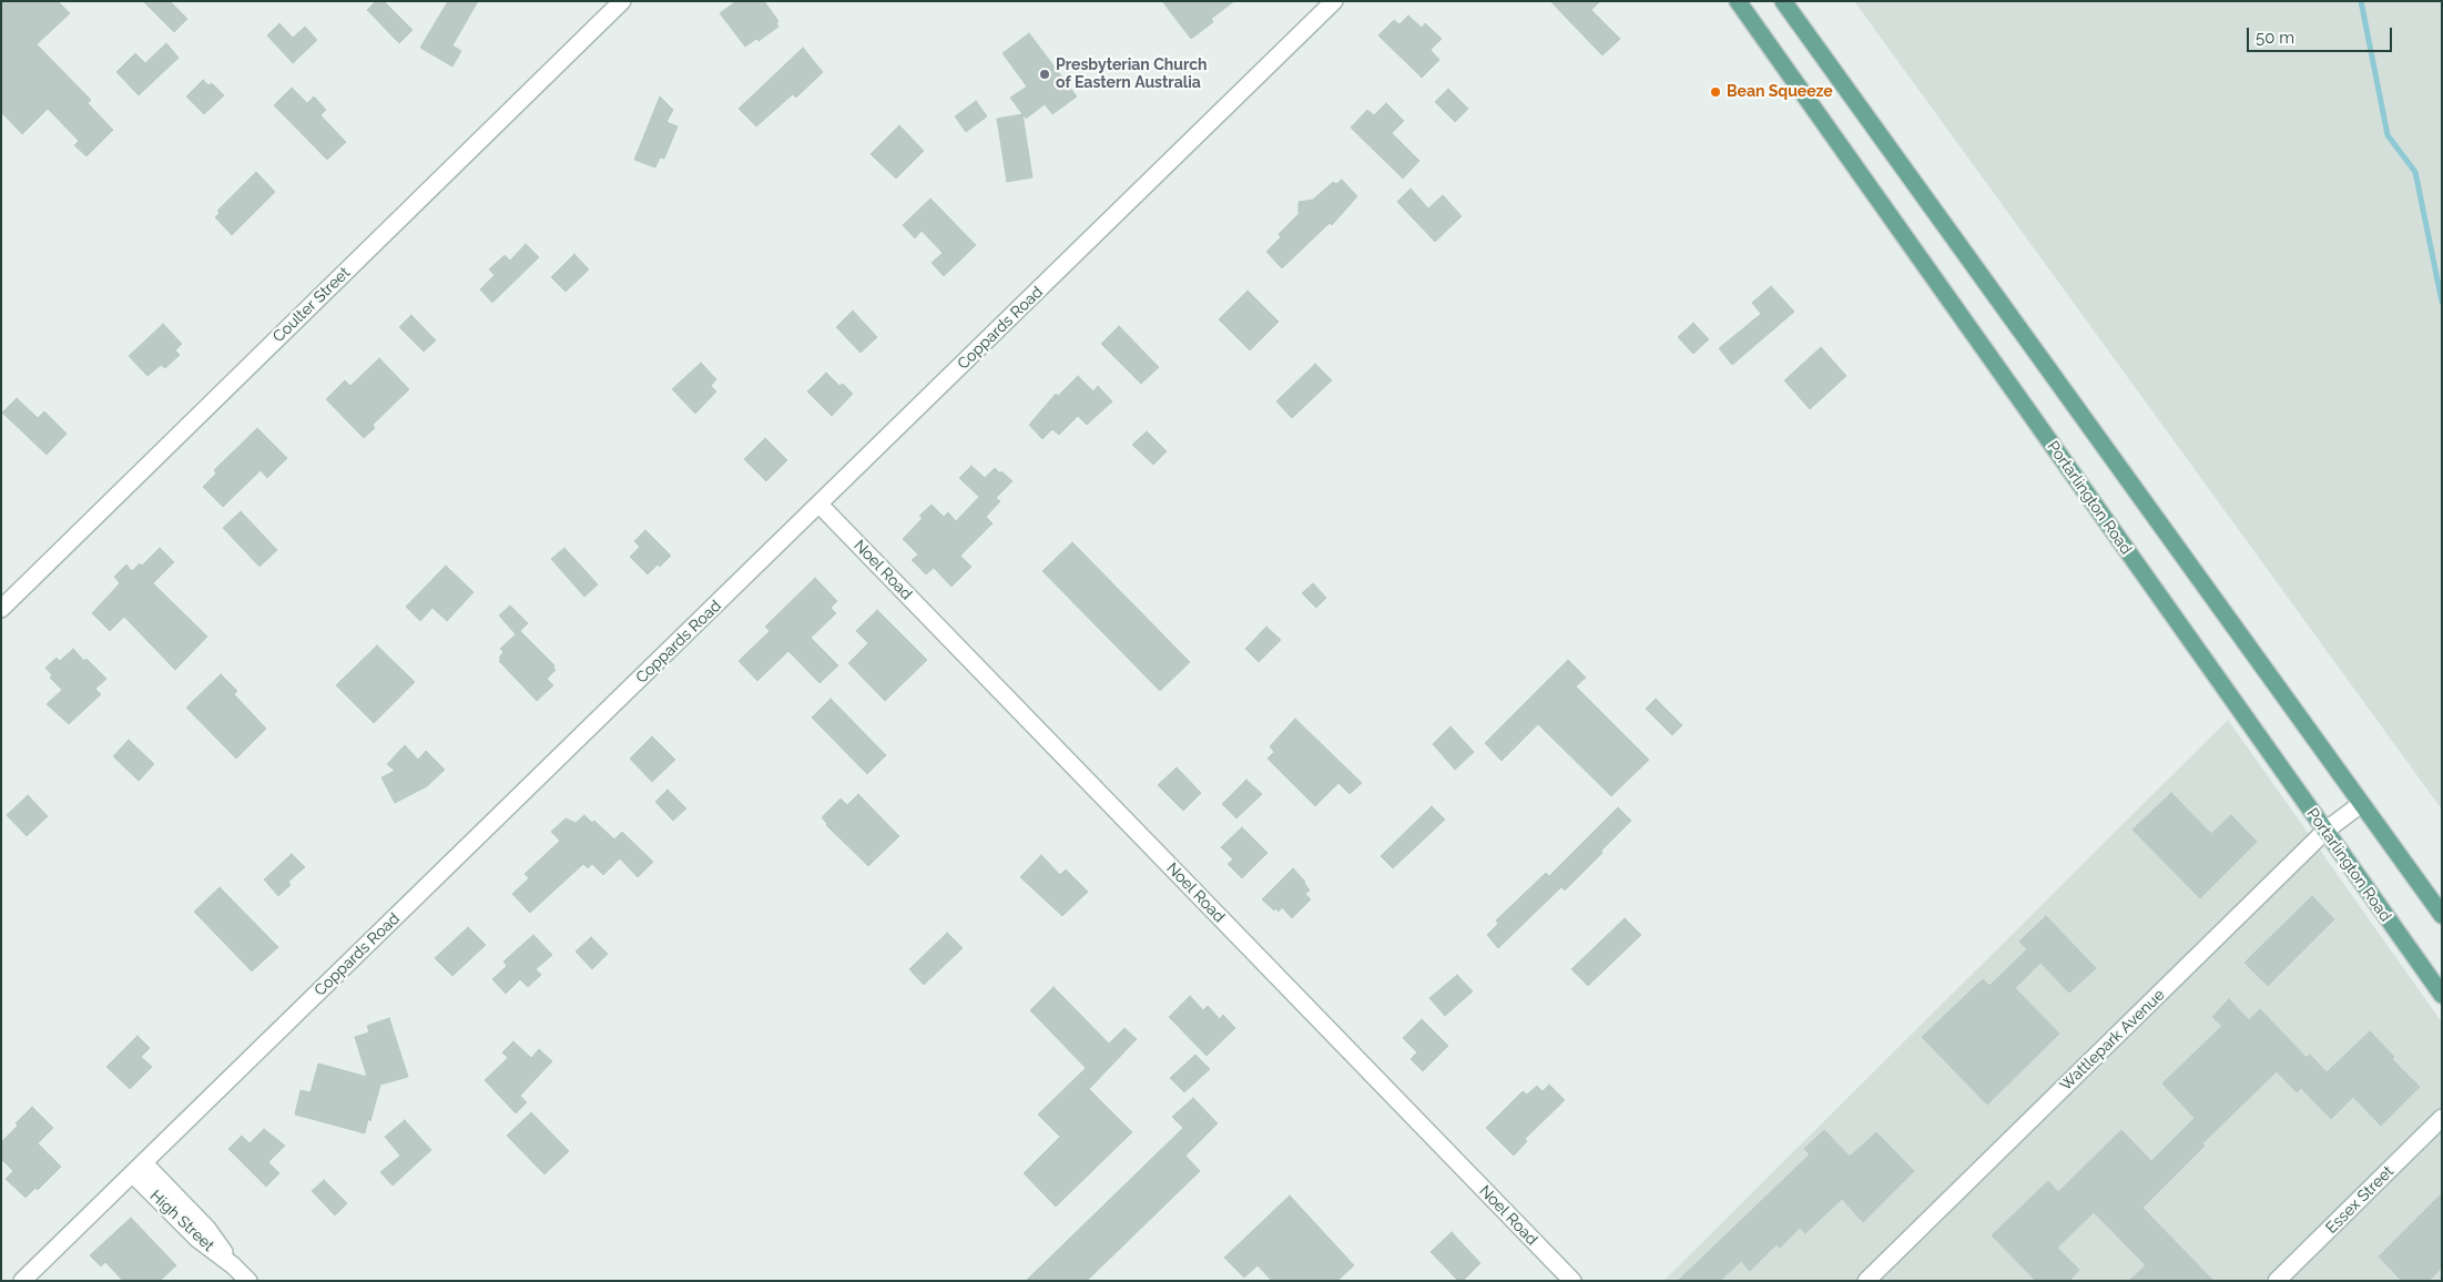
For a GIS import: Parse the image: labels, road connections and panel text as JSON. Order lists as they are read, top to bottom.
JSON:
{
  "streets": {
    "main road": ["Portarlington Road"],
    "street": [
      "Coulter Street",
      "Coppards Road",
      "Noel Road",
      "Wattlepark Avenue",
      "Essex Street",
      "High Street"
    ]
  },
  "crossings": [
    ["Coppards Road", "Noel Road"],
    ["Coppards Road", "High Street"],
    ["Portarlington Road", "Wattlepark Avenue"]
  ],
  "places": ["Presbyterian Church of Eastern Australia", "Bean Squeeze"],
  "scale_bar": "50 m"
}
